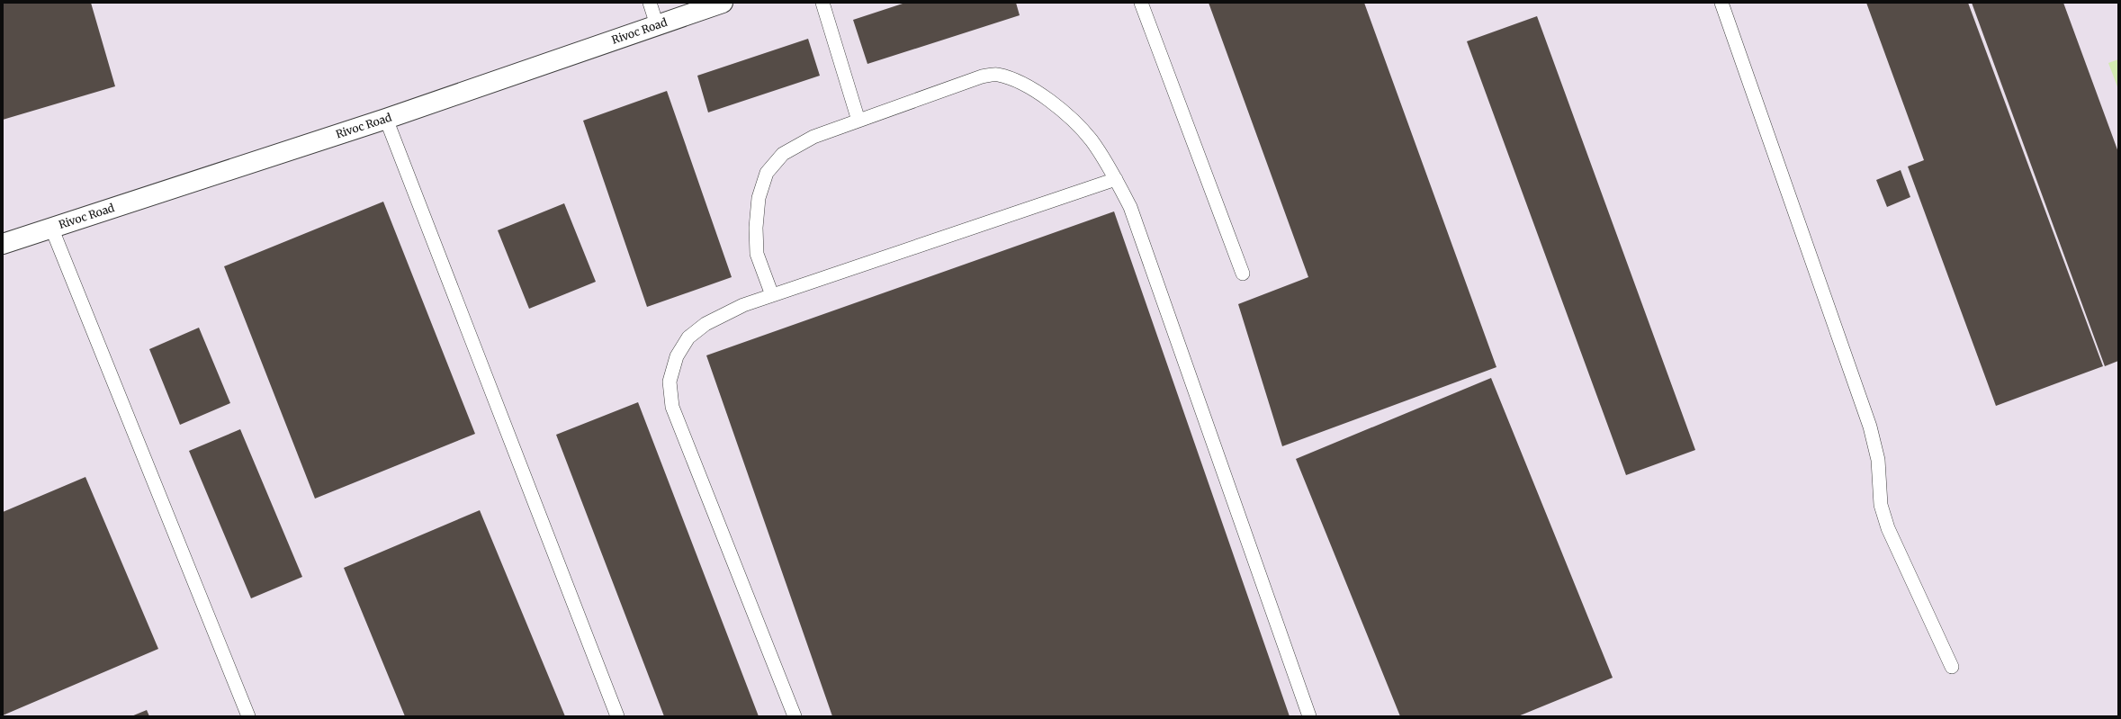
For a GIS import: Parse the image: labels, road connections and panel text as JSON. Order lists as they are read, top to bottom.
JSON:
{
  "streets": {
    "street": ["Rivoc Road"]
  }
}
